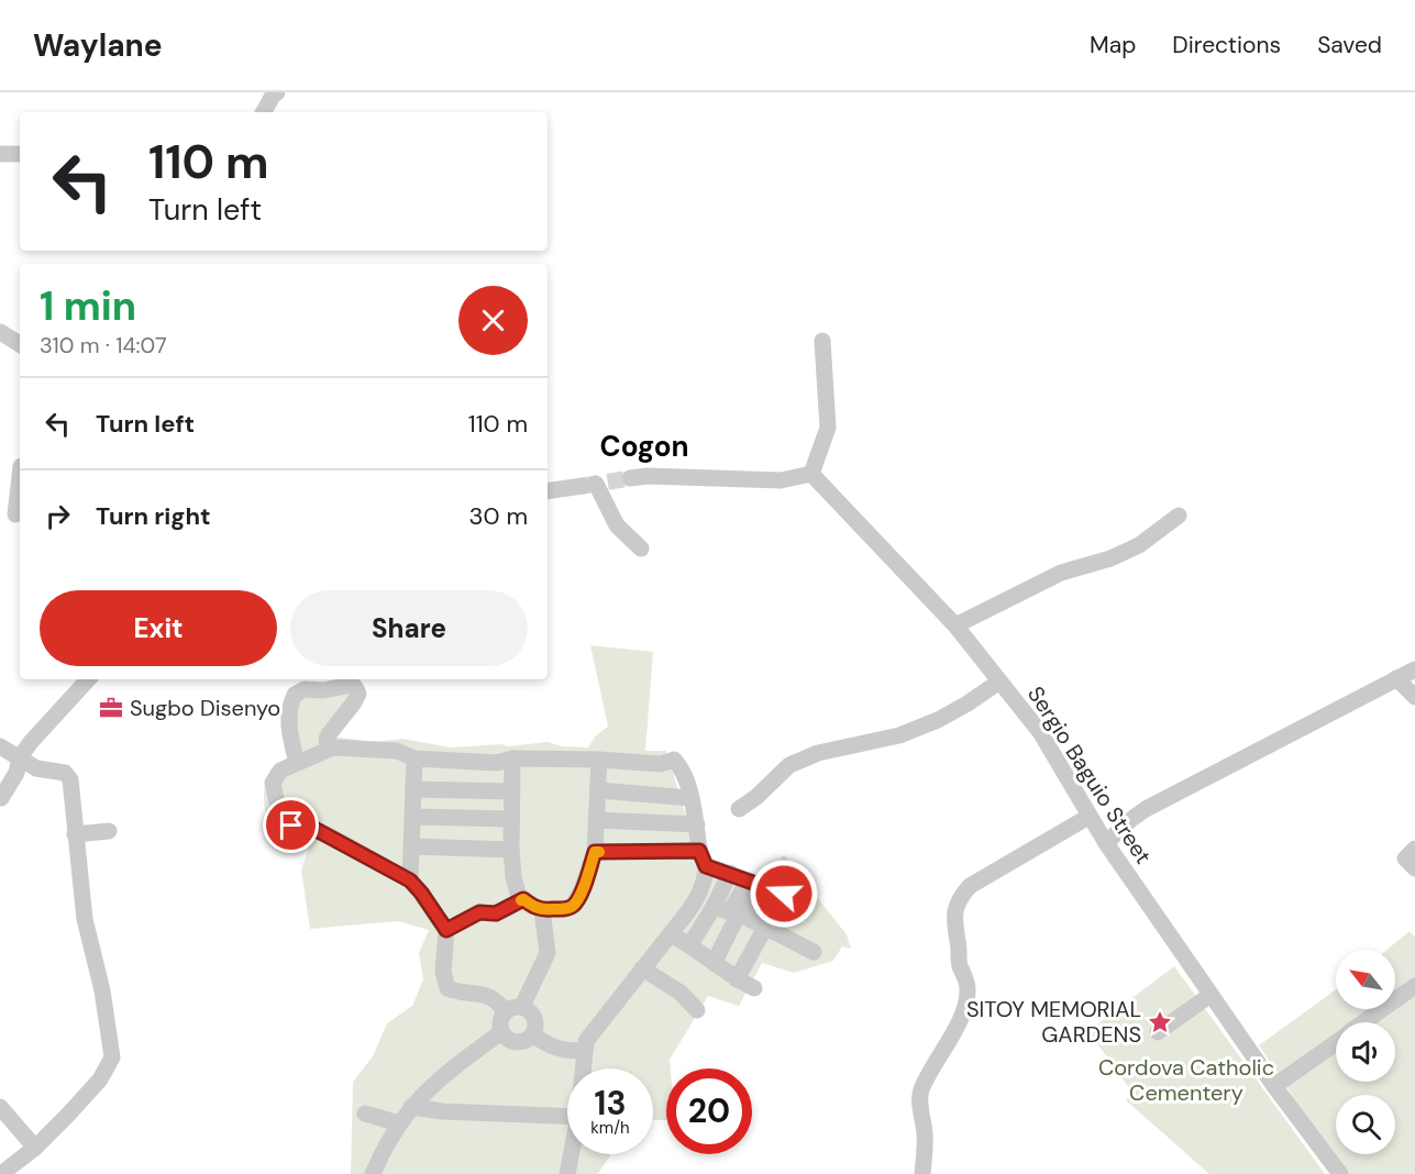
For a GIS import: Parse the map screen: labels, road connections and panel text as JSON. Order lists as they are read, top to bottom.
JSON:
{
  "streets": {
    "street": ["Sergio Baguio Street"]
  },
  "districts": ["Cogon"],
  "parks": ["Cordova Catholic Cementery"],
  "places": {
    "office": ["Sugbo Disenyo"],
    "place": ["SITOY MEMORIAL GARDENS"]
  },
  "north": "top left",
  "page": {
    "header": "Waylane",
    "nav": ["Map", "Directions", "Saved"],
    "turn": ["110 m", "Turn left"],
    "heading": ["1 min", "310 m · 14:07"],
    "list": [
      {
        "name": "Turn left",
        "value": "110 m"
      },
      {
        "name": "Turn right",
        "value": "30 m"
      }
    ],
    "buttons": ["Exit", "Share"],
    "speed": "13 km/h",
    "limit": "20"
  }
}
